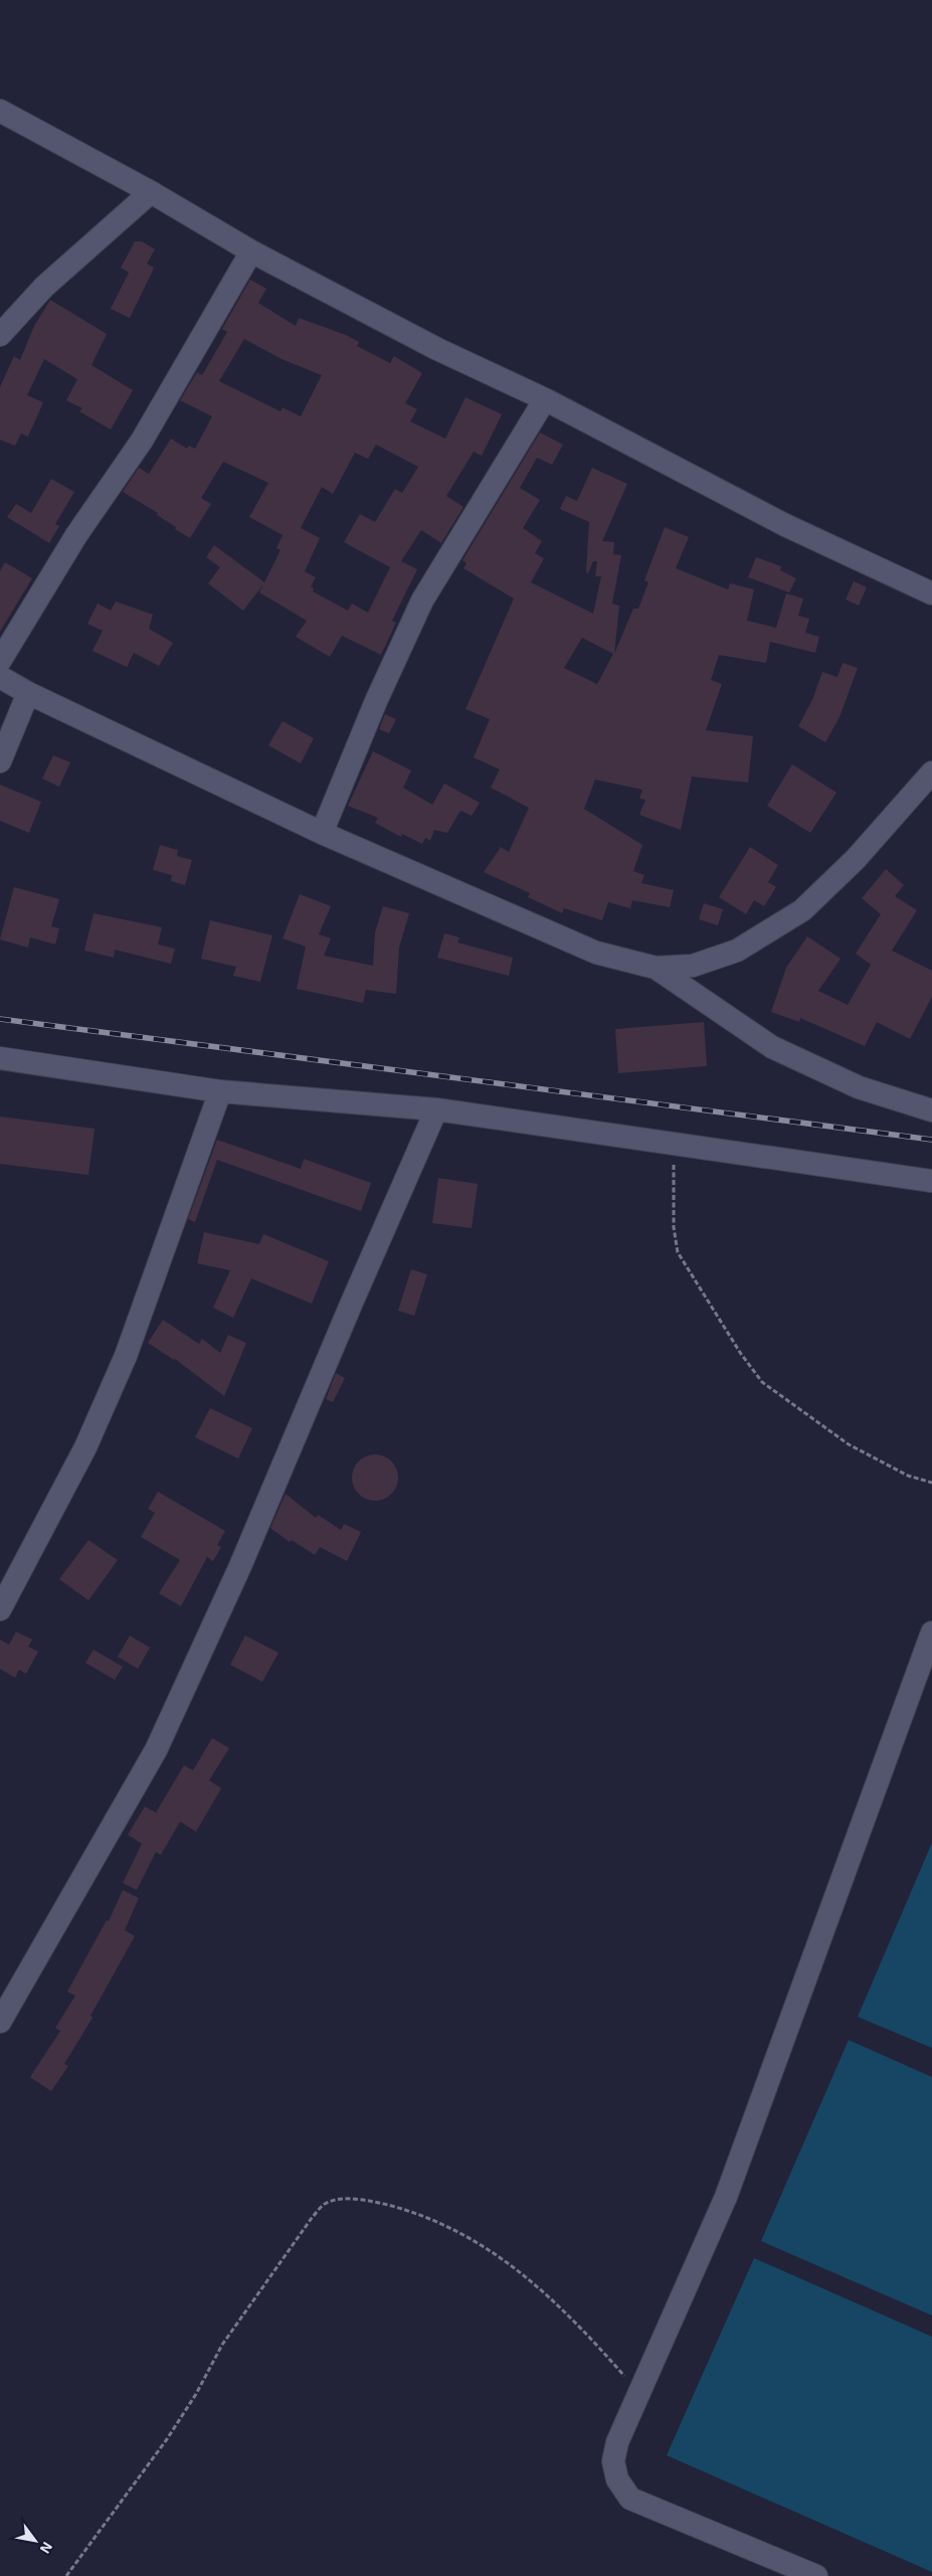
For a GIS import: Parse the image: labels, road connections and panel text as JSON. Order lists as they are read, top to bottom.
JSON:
{
  "north": "bottom right"
}
